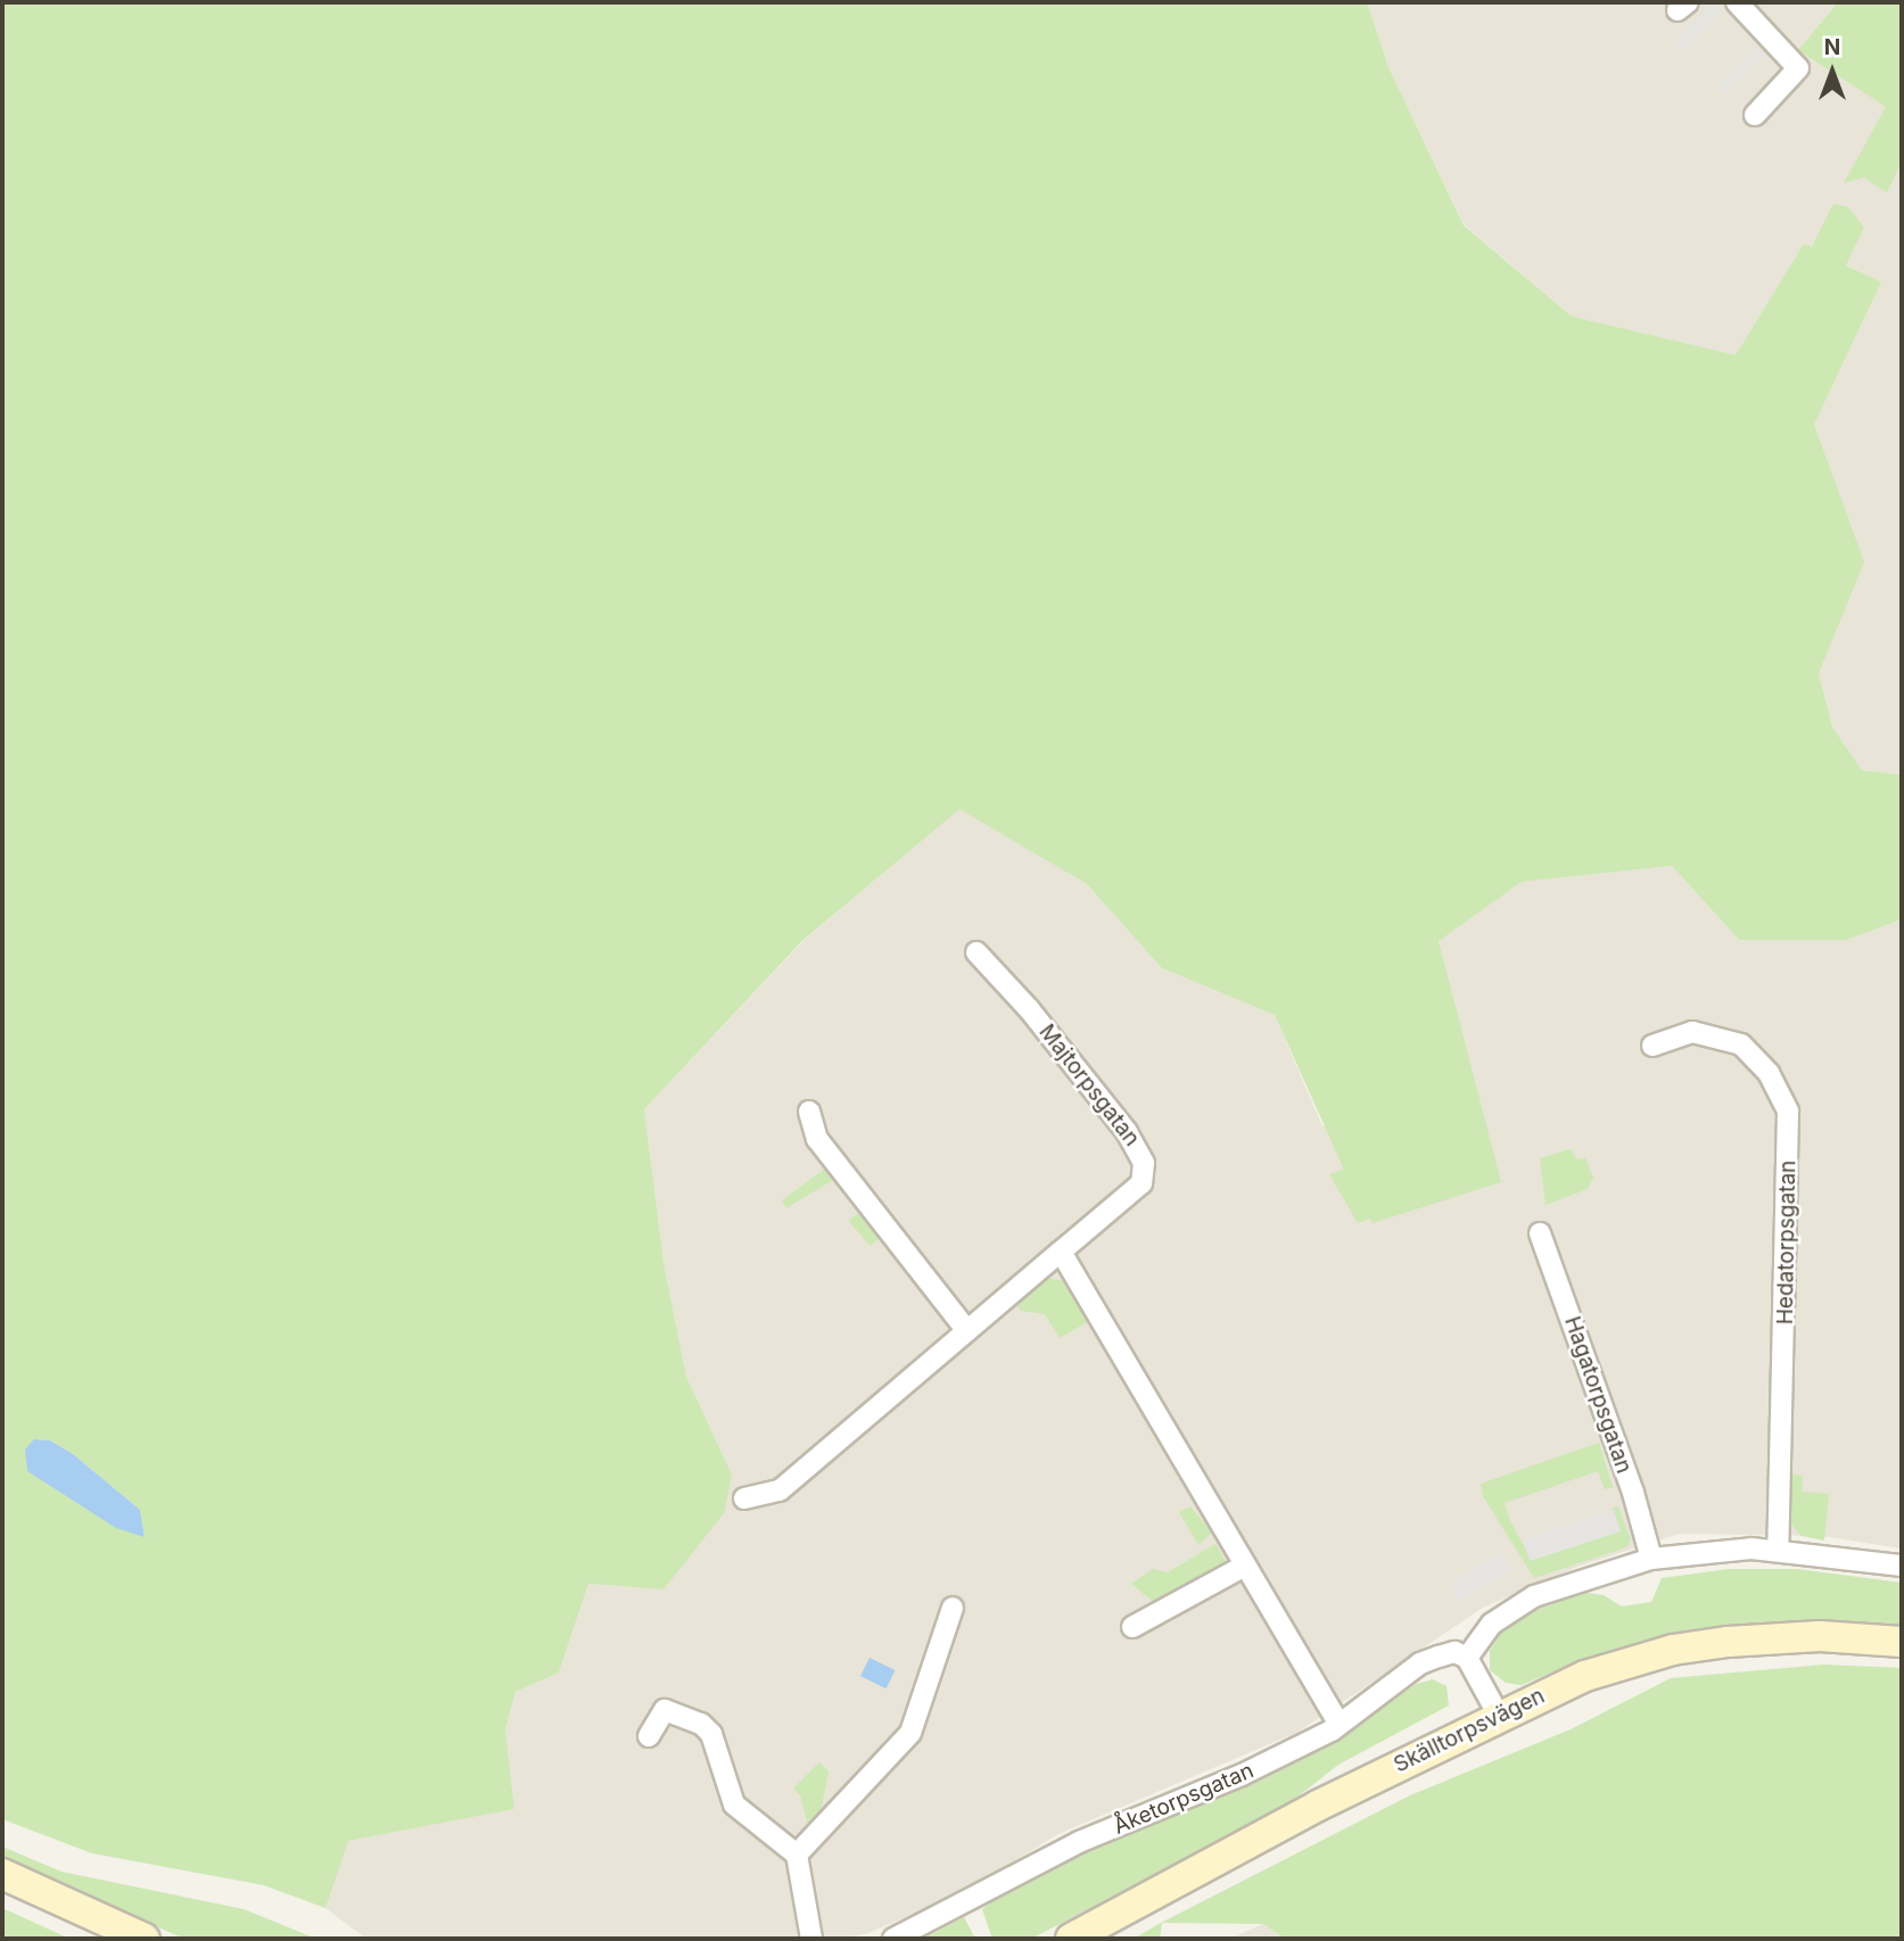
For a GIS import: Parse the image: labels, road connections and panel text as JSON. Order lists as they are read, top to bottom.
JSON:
{
  "streets": {
    "street": [
      "Majtorpsgatan",
      "Hedatorpsgatan",
      "Hagatorpsgatan",
      "Skälltorpsvägen",
      "Åketorpsgatan"
    ]
  },
  "north": "top"
}
